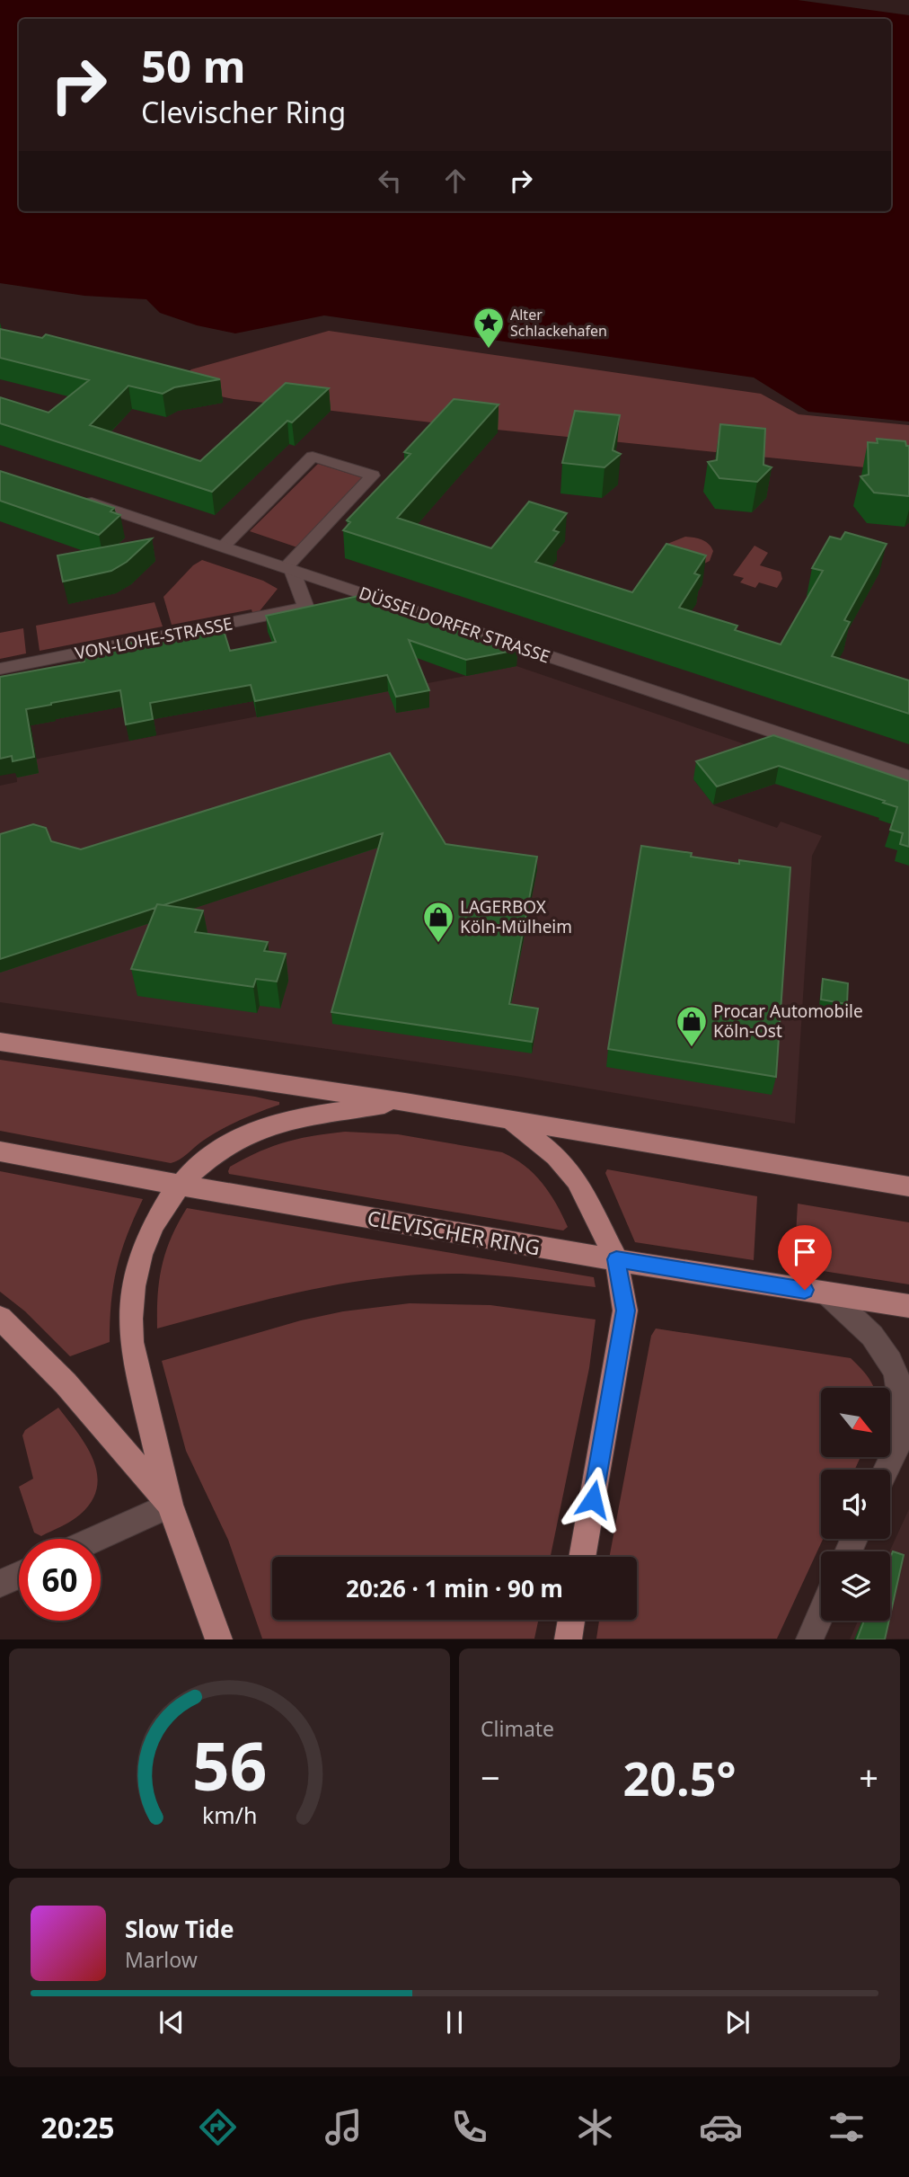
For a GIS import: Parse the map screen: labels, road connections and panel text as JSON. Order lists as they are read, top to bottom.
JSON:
{
  "streets": {
    "main road": ["CLEVISCHER RING"],
    "street": ["DÜSSELDORFER STRASSE", "VON-LOHE-STRASSE"]
  },
  "crossings": [
    ["DÜSSELDORFER STRASSE", "VON-LOHE-STRASSE"]
  ],
  "places": {
    "place": ["Alter Schlackehafen"],
    "shop": ["LAGERBOX Köln-Mülheim", "Procar Automobile Köln-Ost"]
  },
  "north": "bottom right",
  "page": {
    "turn": ["50 m", "Clevischer Ring"],
    "limit": "60",
    "trip": "20:26 · 1 min · 90 m",
    "tile": "Climate",
    "heat": ["−", "20.5°", "+"],
    "song": ["Slow Tide", "Marlow"],
    "tabs": "20:25",
    "gauge": ["56", "km/h"]
  }
}
